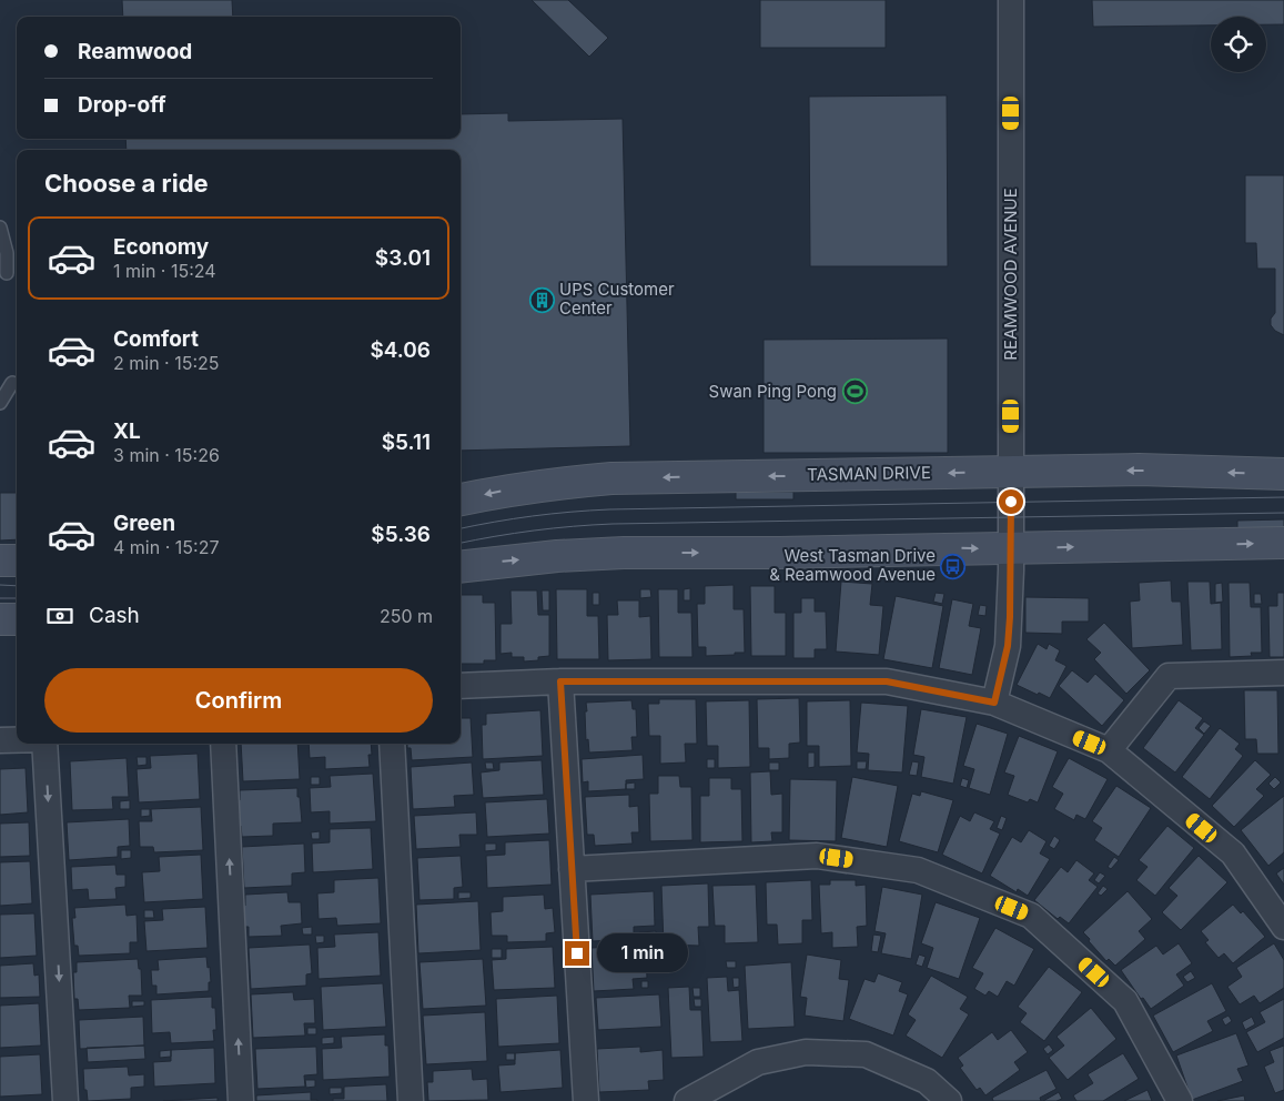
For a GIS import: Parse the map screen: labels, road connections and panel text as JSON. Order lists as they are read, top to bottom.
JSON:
{
  "streets": {
    "main road": ["TASMAN DRIVE"],
    "street": ["REAMWOOD AVENUE"]
  },
  "crossings": [
    ["REAMWOOD AVENUE", "TASMAN DRIVE"]
  ],
  "places": {
    "building": ["UPS Customer Center"],
    "sports": ["Swan Ping Pong"],
    "bus stop": ["West Tasman Drive & Reamwood Avenue"]
  },
  "page": {
    "banner": ["Reamwood", "Drop-off"],
    "heading": "Choose a ride",
    "list": [
      {
        "name": "Economy",
        "note": "1 min · 15:24",
        "value": "$3.01"
      },
      {
        "name": "Comfort",
        "note": "2 min · 15:25",
        "value": "$4.06"
      },
      {
        "name": "XL",
        "note": "3 min · 15:26",
        "value": "$5.11"
      },
      {
        "name": "Green",
        "note": "4 min · 15:27",
        "value": "$5.36"
      }
    ],
    "pay": ["Cash", "250 m"],
    "buttons": "Confirm",
    "bubble": "1 min"
  }
}
